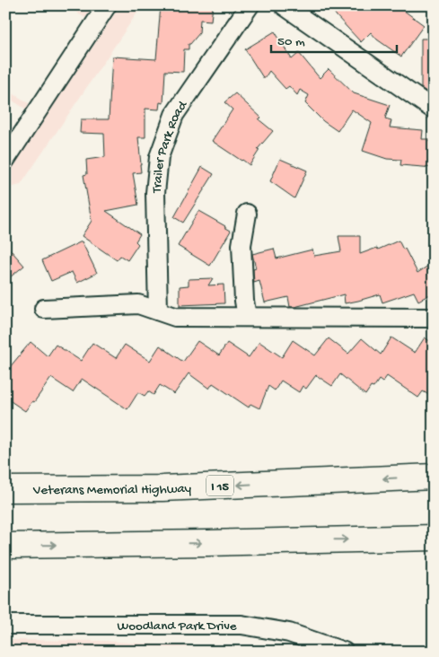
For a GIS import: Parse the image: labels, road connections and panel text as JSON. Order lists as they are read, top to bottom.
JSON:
{
  "streets": {
    "highway": ["I 15", "Veterans Memorial Highway"],
    "street": ["Trailer Park Road", "Woodland Park Drive"]
  },
  "scale_bar": "50 m"
}
